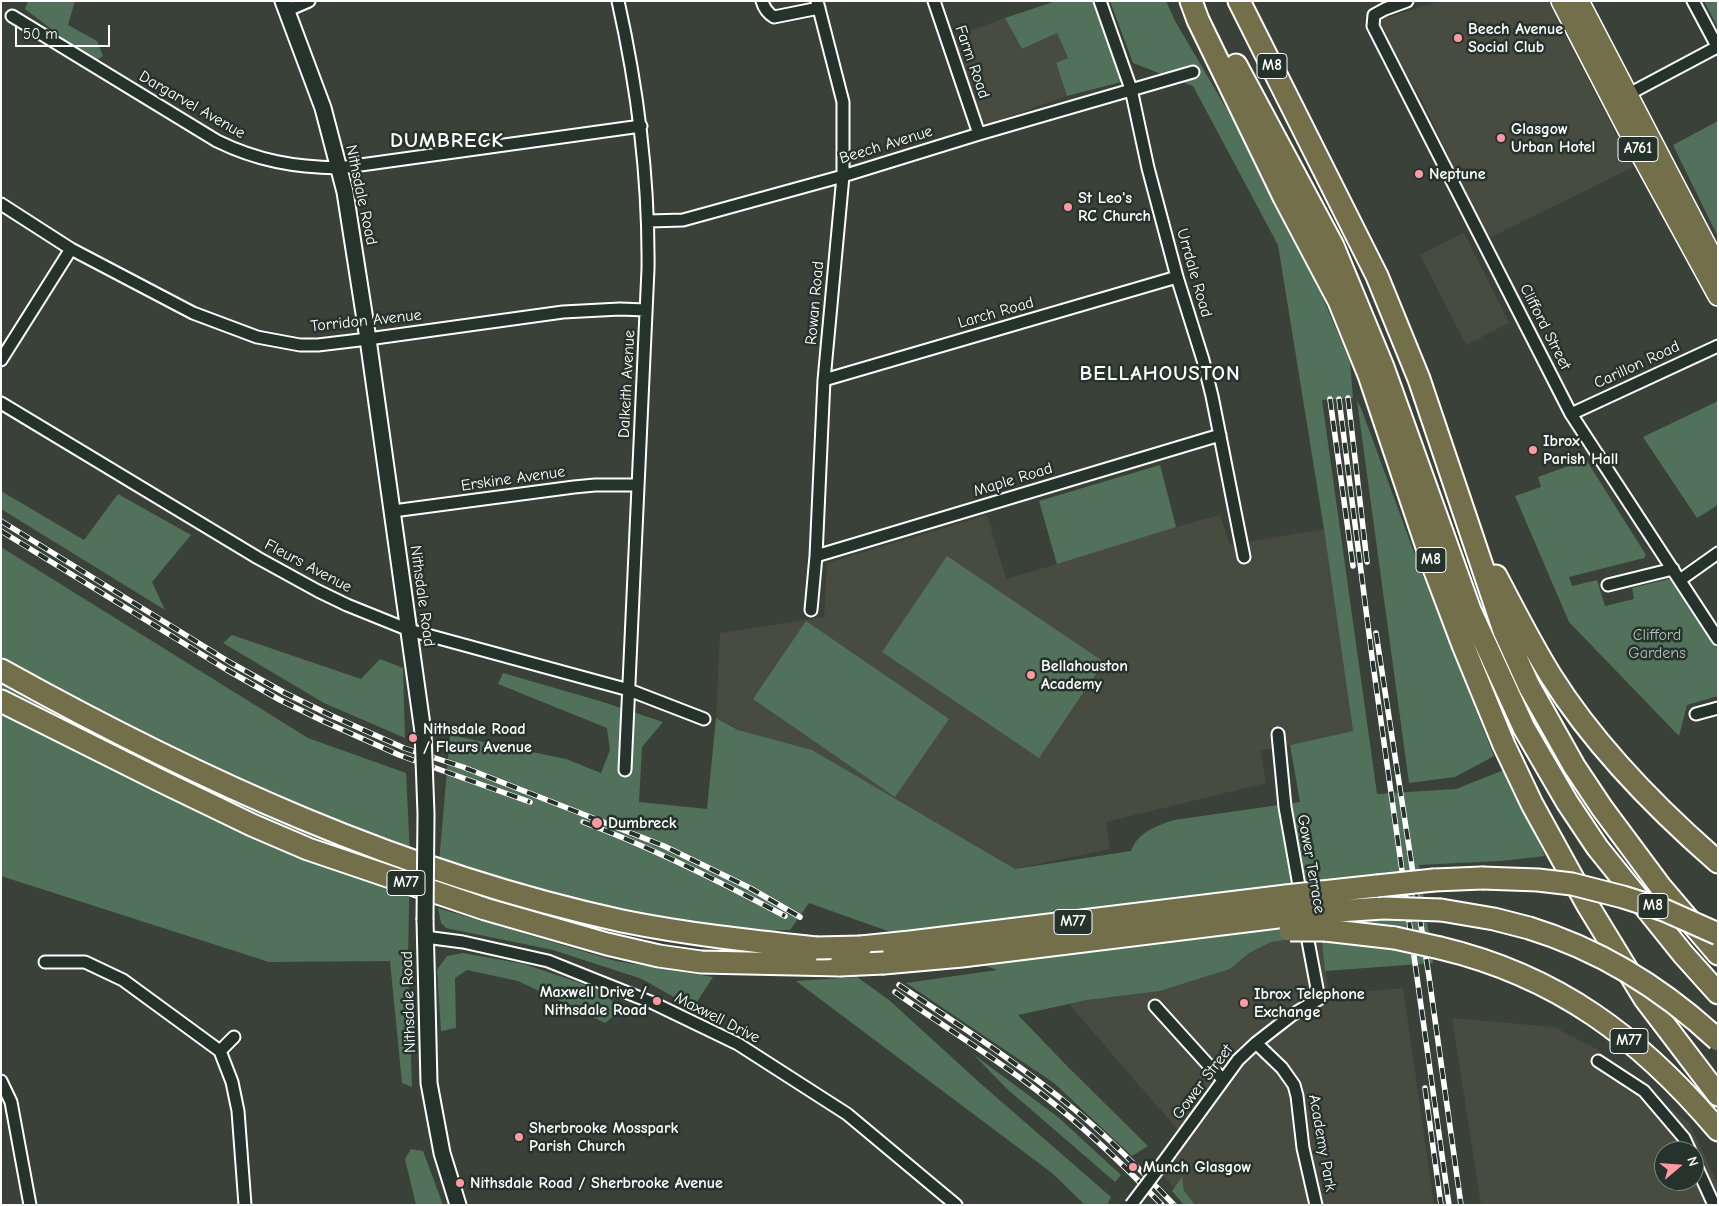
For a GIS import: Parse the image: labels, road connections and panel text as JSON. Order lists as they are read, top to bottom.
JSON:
{
  "streets": {
    "highway": ["M8", "M77"],
    "main road": ["A761"],
    "street": [
      "Farm Road",
      "Dargarvel Avenue",
      "Beech Avenue",
      "Nithsdale Road",
      "Urrdale Road",
      "Rowan Road",
      "Larch Road",
      "Torridon Avenue",
      "Clifford Street",
      "Carillon Road",
      "Dalkeith Avenue",
      "Erskine Avenue",
      "Maple Road",
      "Fleurs Avenue",
      "Gower Terrace",
      "Maxwell Drive",
      "Gower Street",
      "Academy Park"
    ]
  },
  "crossings": [
    ["Farm Road", "Beech Avenue"],
    ["M8", "M77"],
    ["Dargarvel Avenue", "Nithsdale Road"],
    ["Dargarvel Avenue", "Dalkeith Avenue"],
    ["Beech Avenue", "Urrdale Road"],
    ["Beech Avenue", "Rowan Road"],
    ["Beech Avenue", "Dalkeith Avenue"],
    ["Nithsdale Road", "Torridon Avenue"],
    ["Nithsdale Road", "Erskine Avenue"],
    ["Nithsdale Road", "Fleurs Avenue"],
    ["Nithsdale Road", "Maxwell Drive"],
    ["Urrdale Road", "Larch Road"],
    ["Urrdale Road", "Maple Road"],
    ["Rowan Road", "Larch Road"],
    ["Rowan Road", "Maple Road"],
    ["Torridon Avenue", "Dalkeith Avenue"],
    ["Clifford Street", "Carillon Road"],
    ["Dalkeith Avenue", "Erskine Avenue"],
    ["Dalkeith Avenue", "Fleurs Avenue"],
    ["Gower Terrace", "Gower Street"],
    ["Gower Street", "Academy Park"]
  ],
  "districts": ["DUMBRECK", "BELLAHOUSTON"],
  "parks": ["Clifford Gardens"],
  "places": [
    "Beech Avenue Social Club",
    "Glasgow Urban Hotel",
    "Neptune",
    "St Leo's RC Church",
    "Ibrox Parish Hall",
    "Bellahouston Academy",
    "Nithsdale Road / Fleurs Avenue",
    "Dumbreck",
    "Maxwell Drive / Nithsdale Road",
    "Ibrox Telephone Exchange",
    "Sherbrooke Mosspark Parish Church",
    "Munch Glasgow",
    "Nithsdale Road / Sherbrooke Avenue"
  ],
  "scale_bar": "50 m",
  "north": "right"
}
